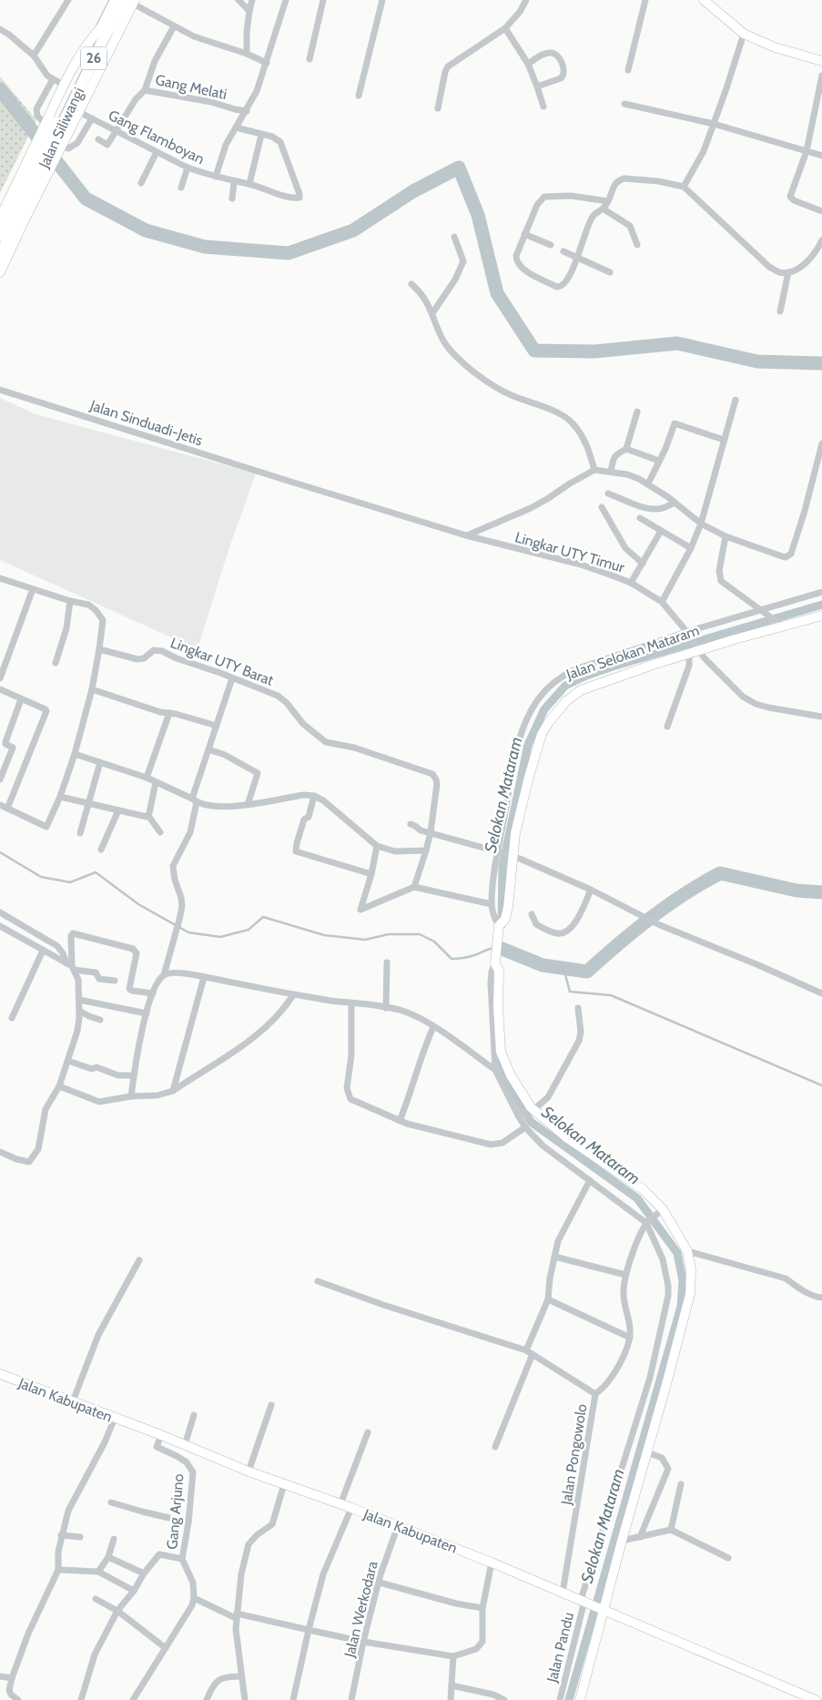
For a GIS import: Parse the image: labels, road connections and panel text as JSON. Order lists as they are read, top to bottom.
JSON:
{
  "streets": {
    "highway": ["26", "Jalan Siliwangi"],
    "street": [
      "Gang Melati",
      "Gang Flamboyan",
      "Jalan Sinduadi-Jetis",
      "Lingkar UTY Timur",
      "Jalan Selokan Mataram",
      "Lingkar UTY Barat",
      "Jalan Kabupaten",
      "Jalan Pongowolo",
      "Gang Arjuno",
      "Jalan Werkodara",
      "Jalan Pandu"
    ]
  },
  "crossings": [
    ["26", "Jalan Siliwangi"],
    ["Jalan Siliwangi", "Gang Flamboyan"],
    ["Jalan Sinduadi-Jetis", "Lingkar UTY Timur"],
    ["Lingkar UTY Timur", "Jalan Selokan Mataram"],
    ["Jalan Selokan Mataram", "Jalan Kabupaten"],
    ["Jalan Selokan Mataram", "Jalan Pandu"],
    ["Jalan Kabupaten", "Jalan Pongowolo"],
    ["Jalan Kabupaten", "Gang Arjuno"],
    ["Jalan Kabupaten", "Jalan Werkodara"],
    ["Jalan Kabupaten", "Jalan Pandu"]
  ],
  "water": ["Selokan Mataram"]
}
